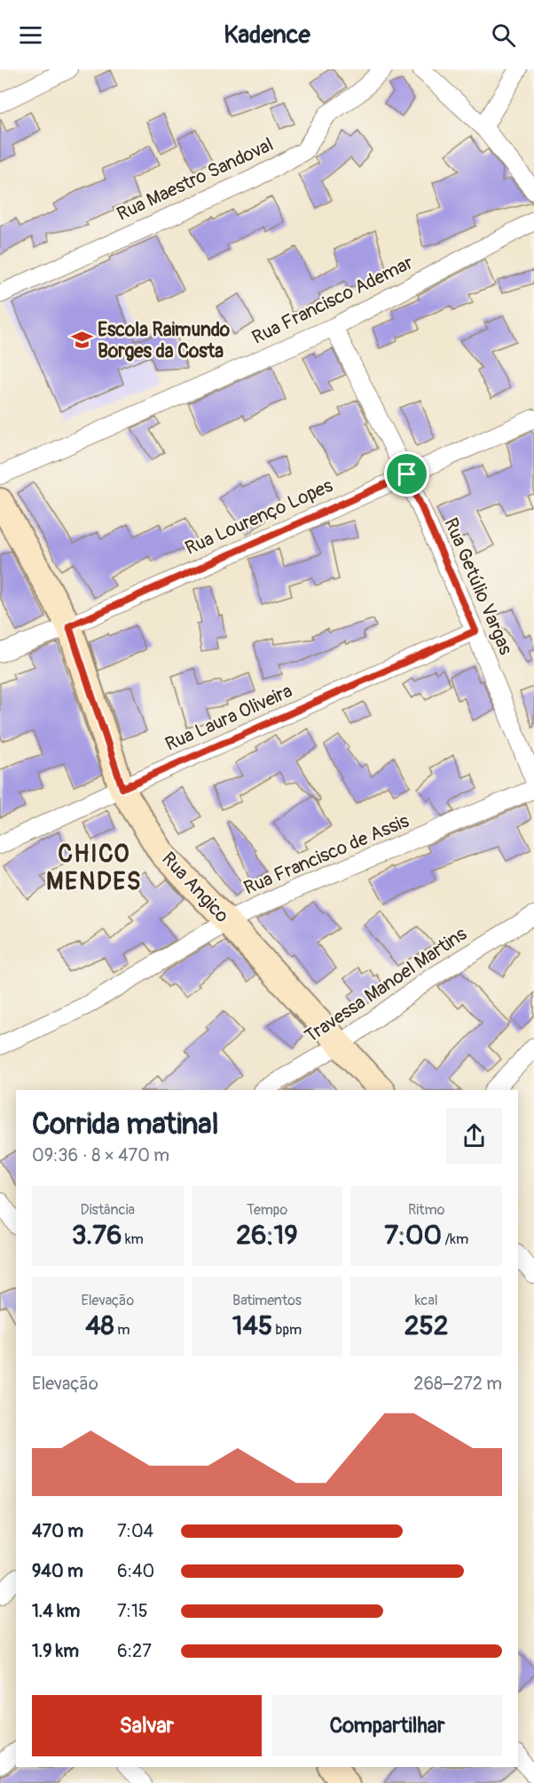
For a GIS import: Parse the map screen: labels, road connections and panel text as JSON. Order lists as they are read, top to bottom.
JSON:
{
  "streets": {
    "street": [
      "Rua Maestro Sandoval",
      "Rua Francisco Ademar",
      "Rua Lourenço Lopes",
      "Rua Getúlio Vargas",
      "Rua Laura Oliveira",
      "Rua Francisco de Assis",
      "Rua Angico",
      "Travessa Manoel Martins"
    ]
  },
  "crossings": [
    ["Rua Francisco Ademar", "Rua Getúlio Vargas"],
    ["Rua Lourenço Lopes", "Rua Getúlio Vargas"],
    ["Rua Lourenço Lopes", "Rua Angico"],
    ["Rua Getúlio Vargas", "Rua Laura Oliveira"],
    ["Rua Laura Oliveira", "Rua Angico"],
    ["Rua Francisco de Assis", "Rua Angico"],
    ["Rua Angico", "Travessa Manoel Martins"]
  ],
  "districts": ["CHICO MENDES"],
  "places": {
    "school or university": ["Escola Raimundo Borges da Costa"]
  },
  "page": {
    "header": "Kadence",
    "heading": ["Corrida matinal", "09:36 · 8 × 470 m"],
    "stats": [
      ["Distância", "3.76 km"],
      ["Tempo", "26:19"],
      ["Ritmo", "7:00 /km"],
      ["Elevação", "48 m"],
      ["Batimentos", "145 bpm"],
      ["kcal", "252"]
    ],
    "chart": ["Elevação", "268–272 m"],
    "list": [
      {
        "name": "470 m",
        "note": "7:04"
      },
      {
        "name": "940 m",
        "note": "6:40"
      },
      {
        "name": "1.4 km",
        "note": "7:15"
      },
      {
        "name": "1.9 km",
        "note": "6:27"
      }
    ],
    "buttons": ["Salvar", "Compartilhar"]
  }
}
